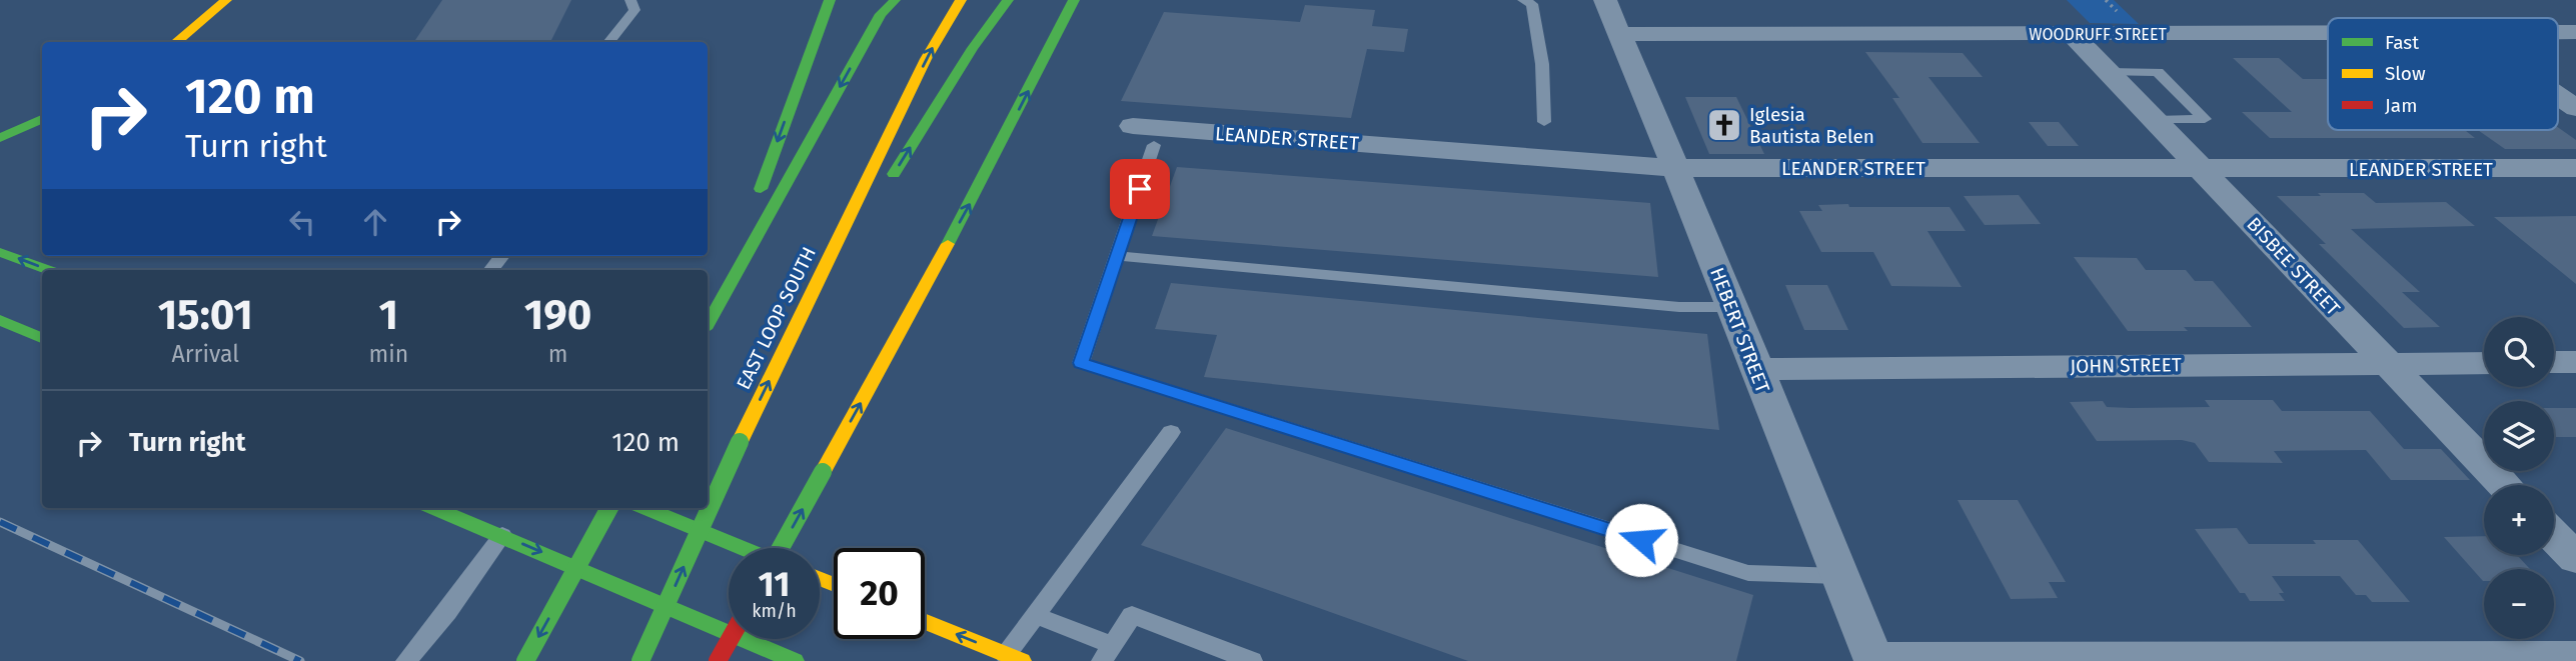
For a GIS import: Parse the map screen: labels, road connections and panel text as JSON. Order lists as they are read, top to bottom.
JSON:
{
  "streets": {
    "main road": ["EAST LOOP SOUTH"],
    "street": [
      "WOODRUFF STREET",
      "LEANDER STREET",
      "BISBEE STREET",
      "HEBERT STREET",
      "JOHN STREET"
    ]
  },
  "crossings": [
    ["WOODRUFF STREET", "BISBEE STREET"],
    ["WOODRUFF STREET", "HEBERT STREET"],
    ["LEANDER STREET", "BISBEE STREET"],
    ["LEANDER STREET", "HEBERT STREET"],
    ["BISBEE STREET", "JOHN STREET"],
    ["HEBERT STREET", "JOHN STREET"]
  ],
  "places": {
    "church": ["Iglesia Bautista Belen"]
  },
  "legend": ["Fast", "Slow", "Jam"],
  "page": {
    "turn": ["120 m", "Turn right"],
    "eta": [
      "15:01",
      "Arrival",
      "1",
      "min",
      "190",
      "m"
    ],
    "map_buttons": ["+", "−"],
    "list": [
      {
        "name": "Turn right",
        "value": "120 m"
      }
    ],
    "speed": "11 km/h",
    "limit": "20"
  }
}
